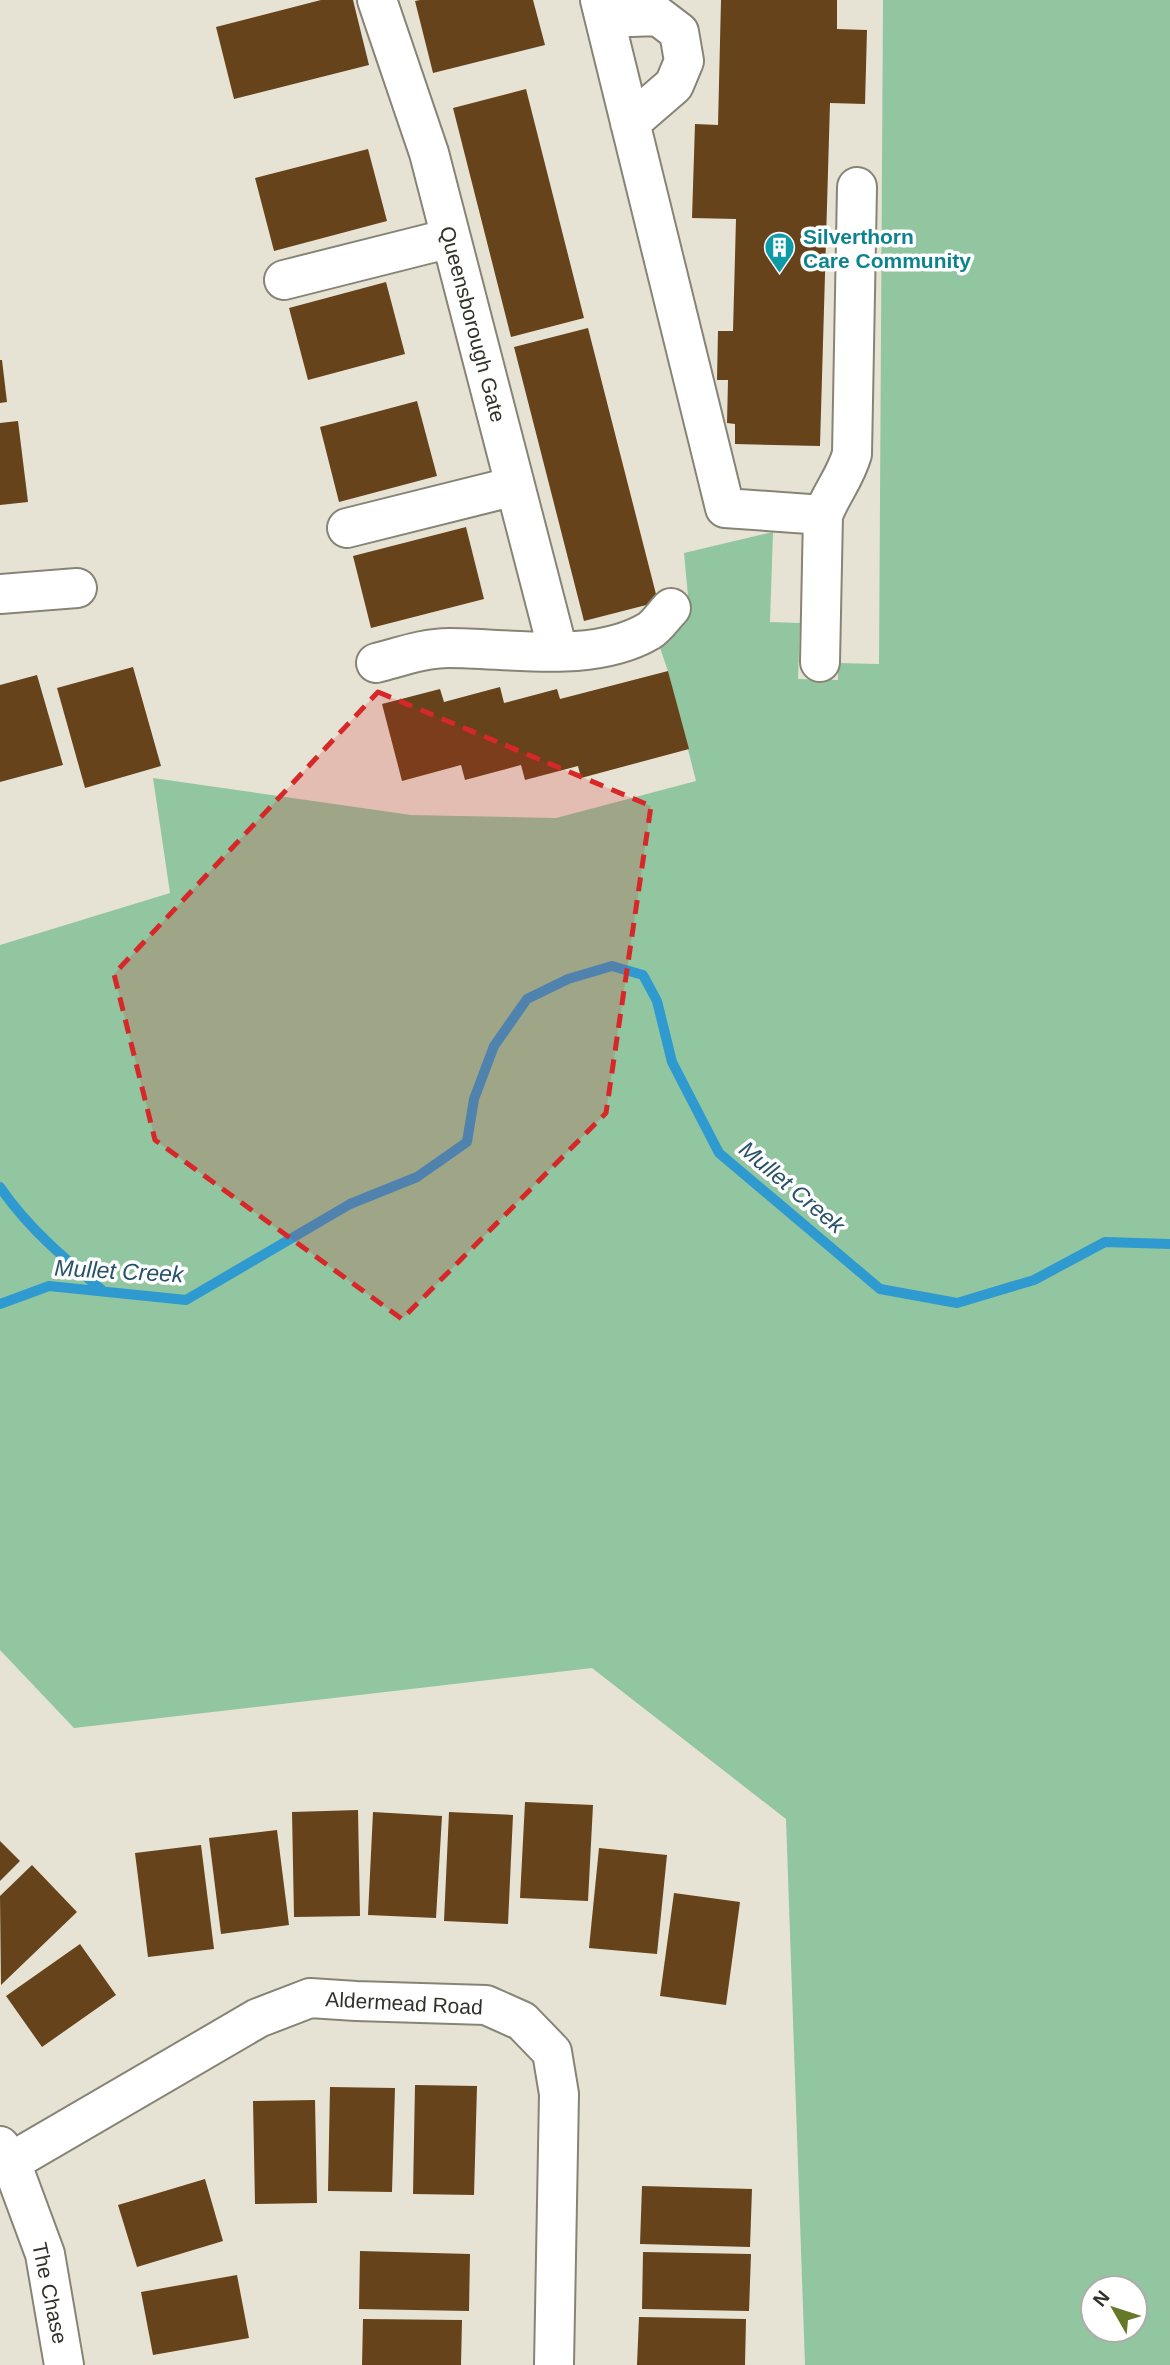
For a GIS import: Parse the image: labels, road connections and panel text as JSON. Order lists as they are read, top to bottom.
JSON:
{
  "streets": {
    "street": ["Queensborough Gate", "Aldermead Road", "The Chase"]
  },
  "crossings": [
    ["Aldermead Road", "The Chase"]
  ],
  "water": ["Mullet Creek"],
  "places": {
    "building": ["Silverthorn Care Community"]
  },
  "north": "top left"
}
